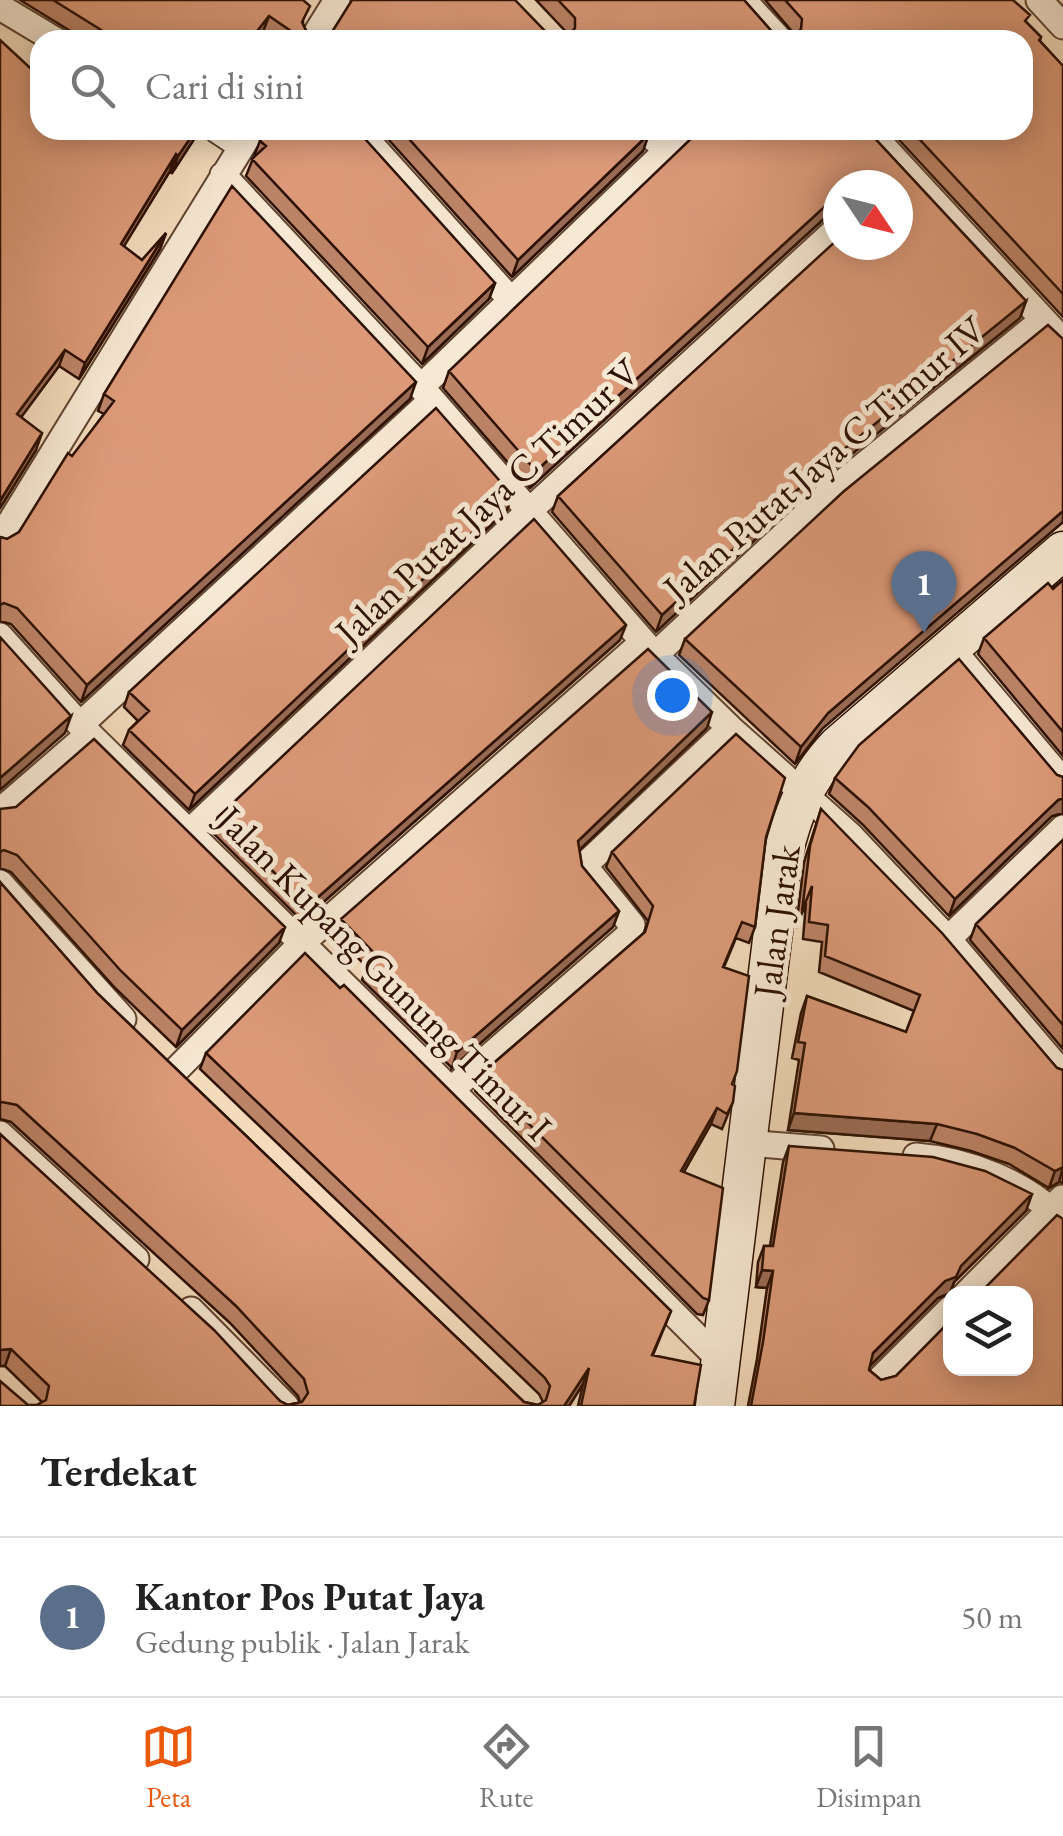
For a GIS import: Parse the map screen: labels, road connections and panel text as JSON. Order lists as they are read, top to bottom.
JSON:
{
  "streets": {
    "street": [
      "Jalan Putat Jaya C Timur IV",
      "Jalan Putat Jaya C Timur V",
      "Jalan Jarak",
      "Jalan Kupang Gunung Timur I"
    ]
  },
  "crossings": [
    ["Jalan Putat Jaya C Timur IV", "Jalan Kupang Gunung Timur I"],
    ["Jalan Putat Jaya C Timur V", "Jalan Kupang Gunung Timur I"],
    ["Jalan Jarak", "Jalan Kupang Gunung Timur I"]
  ],
  "north": "bottom right",
  "page": {
    "search": "Cari di sini",
    "pins": "1",
    "heading": "Terdekat",
    "list": [
      {
        "mark": "1",
        "name": "Kantor Pos Putat Jaya",
        "note": "Gedung publik · Jalan Jarak",
        "value": "50 m"
      }
    ],
    "nav": ["Peta", "Rute", "Disimpan"]
  }
}
